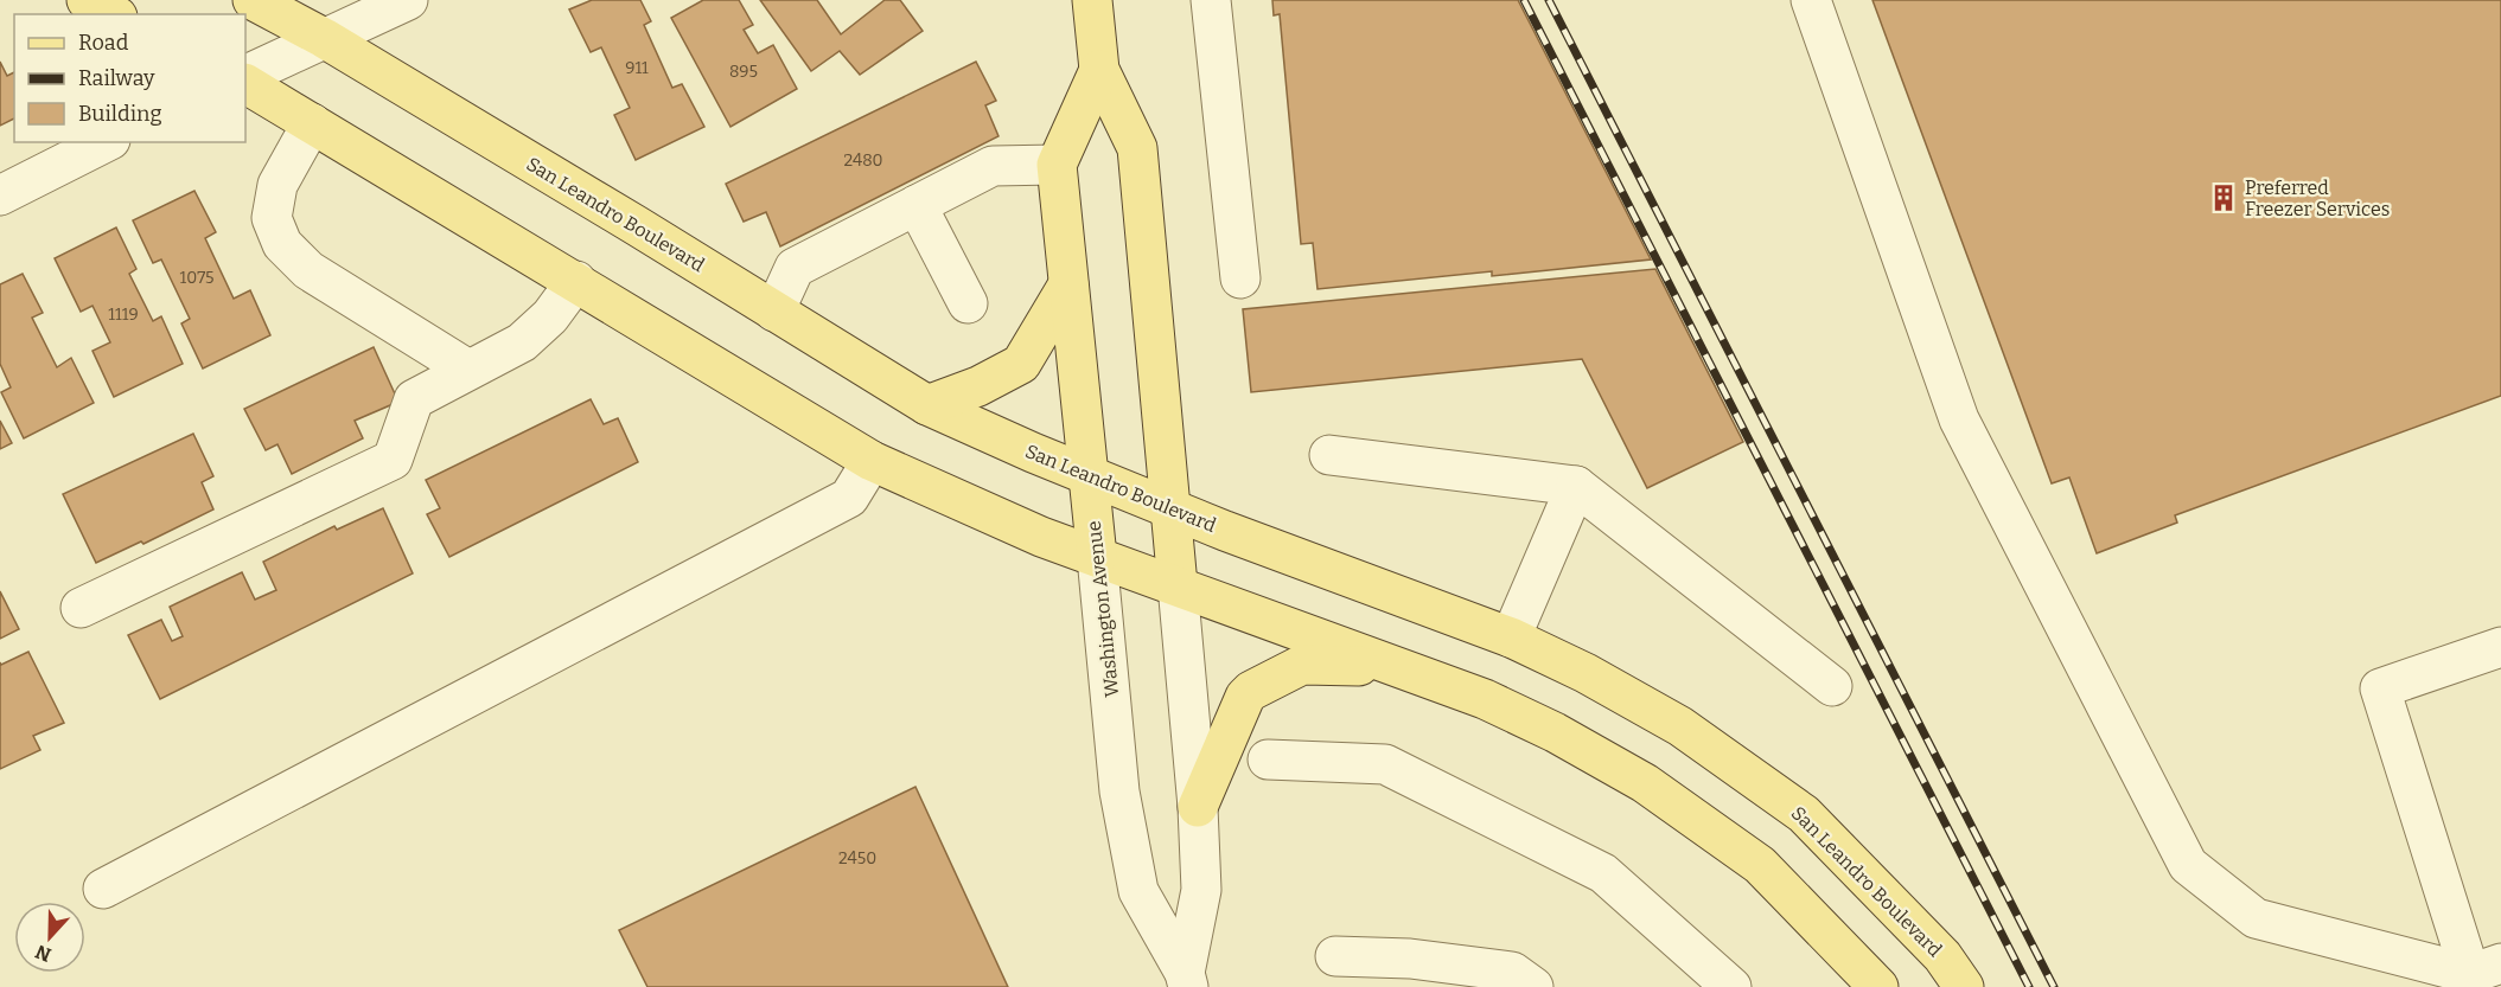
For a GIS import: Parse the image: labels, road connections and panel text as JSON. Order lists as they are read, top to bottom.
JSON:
{
  "streets": {
    "main road": ["San Leandro Boulevard", "Washington Avenue"]
  },
  "crossings": [
    ["San Leandro Boulevard", "Washington Avenue"]
  ],
  "places": {
    "building": ["Preferred Freezer Services"]
  },
  "house_numbers": [
    "911",
    "895",
    "2480",
    "1075",
    "1119",
    "2450"
  ],
  "legend": ["Road", "Railway", "Building"],
  "north": "bottom"
}
